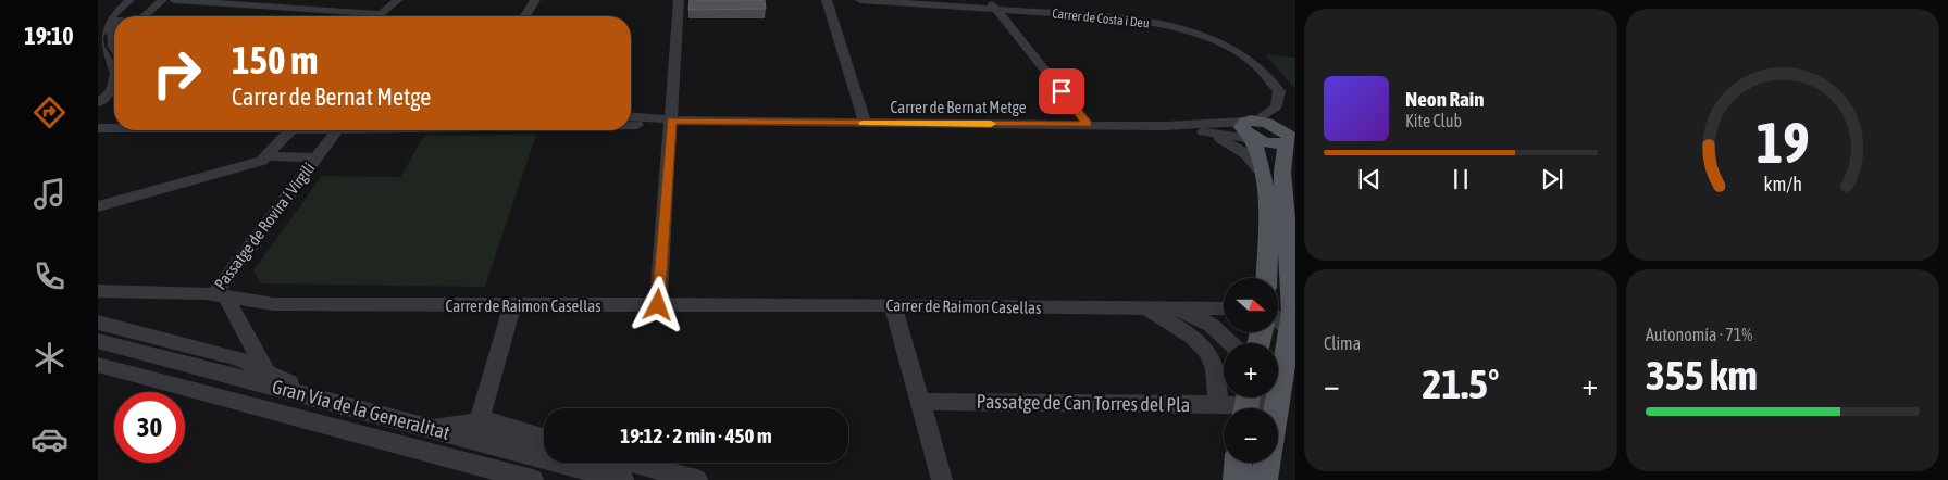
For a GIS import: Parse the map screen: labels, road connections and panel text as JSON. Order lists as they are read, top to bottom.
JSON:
{
  "streets": {
    "street": [
      "Carrer de Costa i Deu",
      "Carrer de Bernat Metge",
      "Passatge de Rovira i Virgili",
      "Carrer de Raimon Casellas",
      "Passatge de Can Torres del Pla",
      "Gran Via de la Generalitat"
    ]
  },
  "crossings": [
    ["Carrer de Costa i Deu", "Carrer de Bernat Metge"],
    ["Passatge de Rovira i Virgili", "Carrer de Raimon Casellas"]
  ],
  "north": "right",
  "page": {
    "tabs": "19:10",
    "turn": ["150 m", "Carrer de Bernat Metge"],
    "song": ["Neon Rain", "Kite Club"],
    "tile": [
      "Clima",
      ["Autonomía · 71%", "355 km"]
    ],
    "map_buttons": ["+", "−"],
    "heat": ["−", "21.5°", "+"],
    "limit": "30",
    "trip": "19:12 · 2 min · 450 m",
    "gauge": ["19", "km/h"]
  }
}
